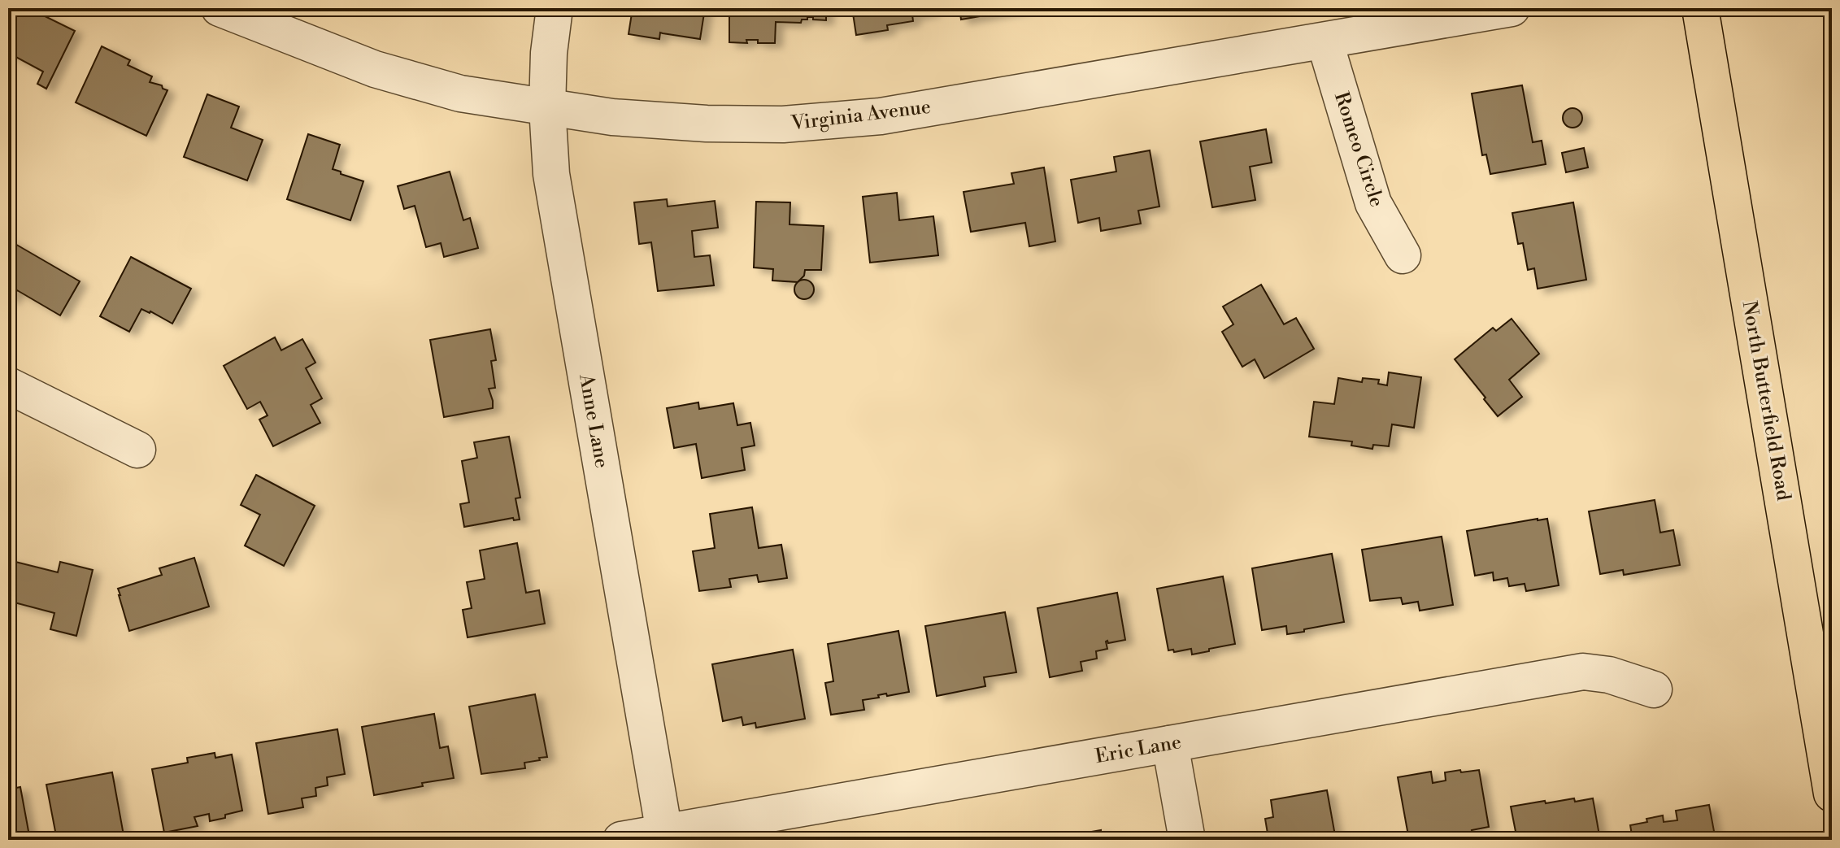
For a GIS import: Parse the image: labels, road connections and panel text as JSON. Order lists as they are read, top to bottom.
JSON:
{
  "streets": {
    "main road": ["North Butterfield Road"],
    "street": [
      "Virginia Avenue",
      "Romeo Circle",
      "Anne Lane",
      "Eric Lane"
    ]
  },
  "crossings": [
    ["Virginia Avenue", "Romeo Circle"],
    ["Virginia Avenue", "Anne Lane"],
    ["Anne Lane", "Eric Lane"]
  ]
}
